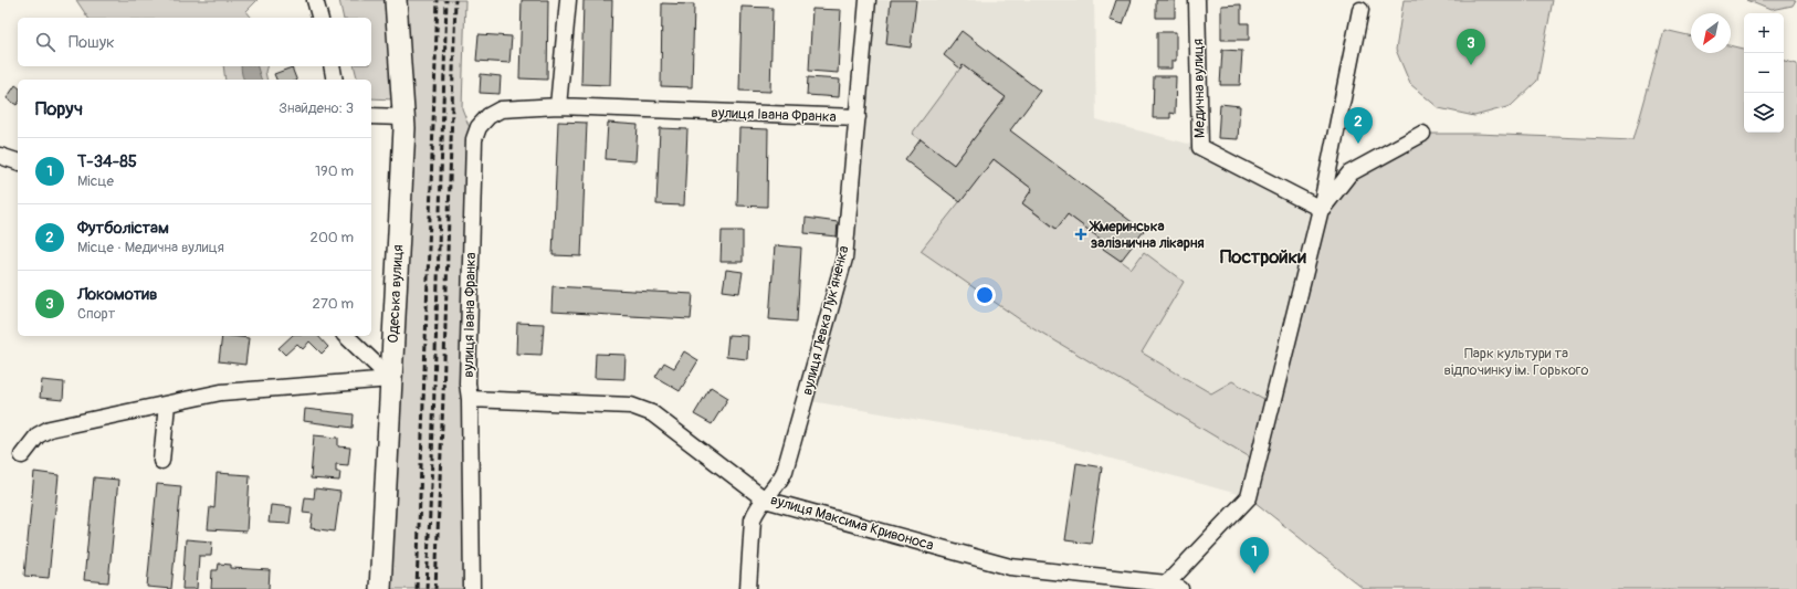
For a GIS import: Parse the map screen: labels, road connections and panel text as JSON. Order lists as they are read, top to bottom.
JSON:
{
  "streets": {
    "main road": ["Одеська вулиця"],
    "street": [
      "Медична вулиця",
      "вулиця Івана Франка",
      "вулиця Левка Лук'яненка",
      "вулиця Максима Кривоноса"
    ]
  },
  "crossings": [
    ["вулиця Івана Франка", "вулиця Левка Лук'яненка"],
    ["вулиця Івана Франка", "вулиця Максима Кривоноса"],
    ["вулиця Левка Лук'яненка", "вулиця Максима Кривоноса"]
  ],
  "districts": ["Постройки"],
  "parks": ["Парк культури та відпочинку ім. Горького"],
  "places": {
    "health": ["Жмеринська залізнична лікарня"]
  },
  "north": "bottom left",
  "page": {
    "map_buttons": ["+", "−"],
    "search": "Пошук",
    "pins": ["3", "2", "1"],
    "heading": ["Поруч", "Знайдено: 3"],
    "list": [
      {
        "mark": "1",
        "name": "Т-34-85",
        "note": "Місце",
        "value": "190 m"
      },
      {
        "mark": "2",
        "name": "Футболістам",
        "note": "Місце · Медична вулиця",
        "value": "200 m"
      },
      {
        "mark": "3",
        "name": "Локомотив",
        "note": "Спорт",
        "value": "270 m"
      }
    ]
  }
}
